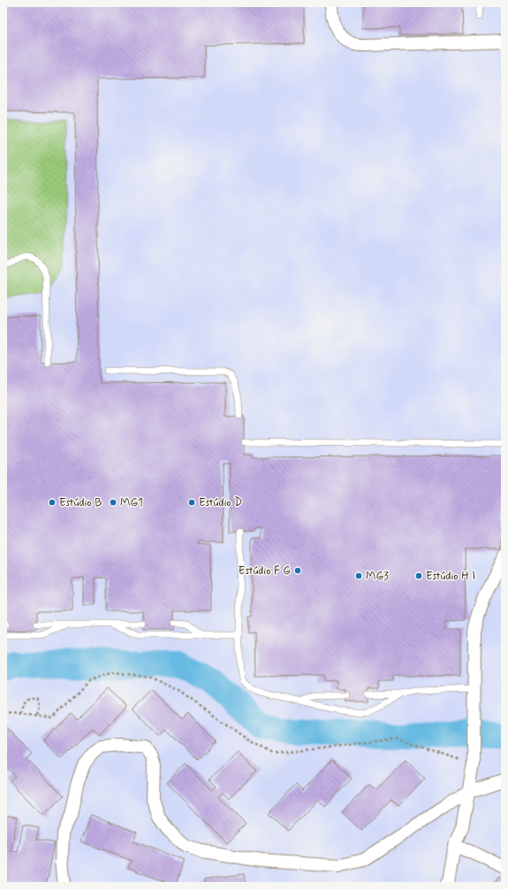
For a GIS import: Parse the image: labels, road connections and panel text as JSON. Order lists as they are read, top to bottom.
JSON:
{
  "places": [
    "Estúdio B",
    "MG1",
    "Estúdio D",
    "Estúdio F G",
    "MG3",
    "Estúdio H I"
  ]
}
